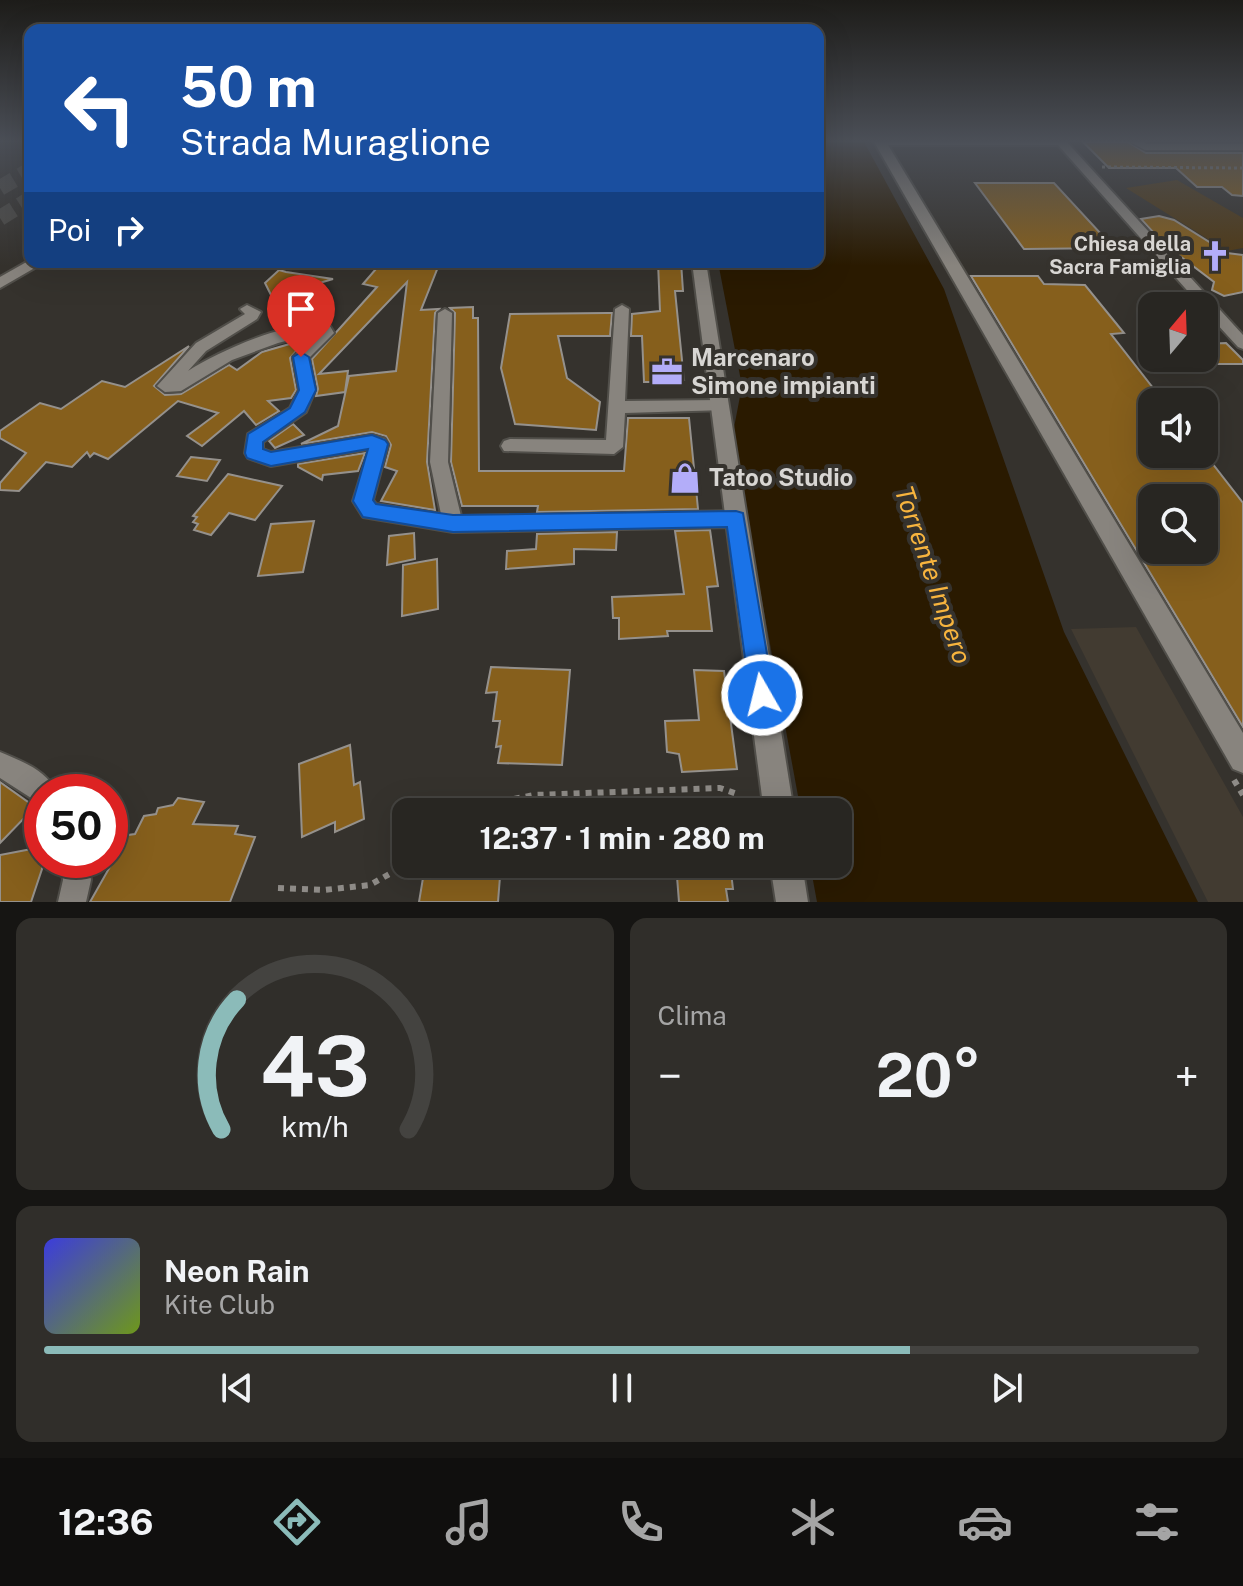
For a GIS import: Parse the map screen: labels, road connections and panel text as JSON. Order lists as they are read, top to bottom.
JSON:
{
  "water": ["Torrente Impero"],
  "places": {
    "church": ["Chiesa della Sacra Famiglia"],
    "office": ["Marcenaro Simone impianti"],
    "shop": ["Tatoo Studio"]
  },
  "north": "top",
  "page": {
    "turn": ["50 m", "Strada Muraglione"],
    "then": "Poi",
    "limit": "50",
    "trip": "12:37 · 1 min · 280 m",
    "tile": "Clima",
    "heat": ["−", "20°", "+"],
    "song": ["Neon Rain", "Kite Club"],
    "tabs": "12:36",
    "gauge": ["43", "km/h"]
  }
}
